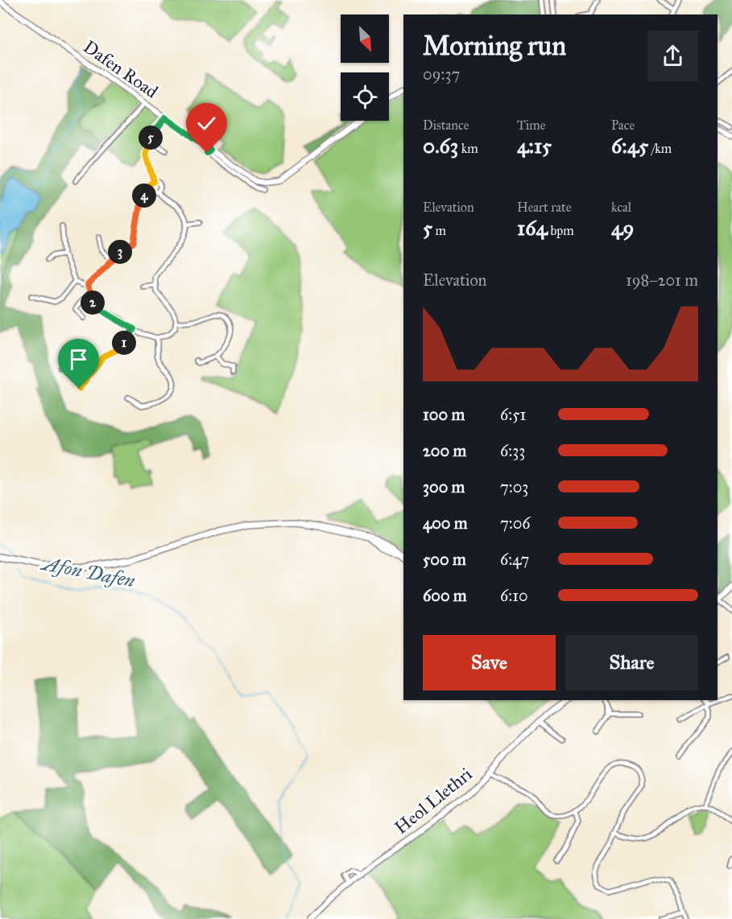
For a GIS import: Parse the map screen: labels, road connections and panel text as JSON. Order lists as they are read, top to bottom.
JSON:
{
  "streets": {
    "street": ["Dafen Road", "Heol Llethri"]
  },
  "water": ["Afon Dafen"],
  "north": "bottom right",
  "page": {
    "heading": ["Morning run", "09:37"],
    "stats": [
      ["Distance", "0.63 km"],
      ["Time", "4:15"],
      ["Pace", "6:45 /km"],
      ["Elevation", "5 m"],
      ["Heart rate", "164 bpm"],
      ["kcal", "49"]
    ],
    "pins": [
      "5",
      "4",
      "3",
      "2",
      "1"
    ],
    "chart": ["Elevation", "198–201 m"],
    "list": [
      {
        "name": "100 m",
        "note": "6:51"
      },
      {
        "name": "200 m",
        "note": "6:33"
      },
      {
        "name": "300 m",
        "note": "7:03"
      },
      {
        "name": "400 m",
        "note": "7:06"
      },
      {
        "name": "500 m",
        "note": "6:47"
      },
      {
        "name": "600 m",
        "note": "6:10"
      }
    ],
    "buttons": ["Save", "Share"]
  }
}
